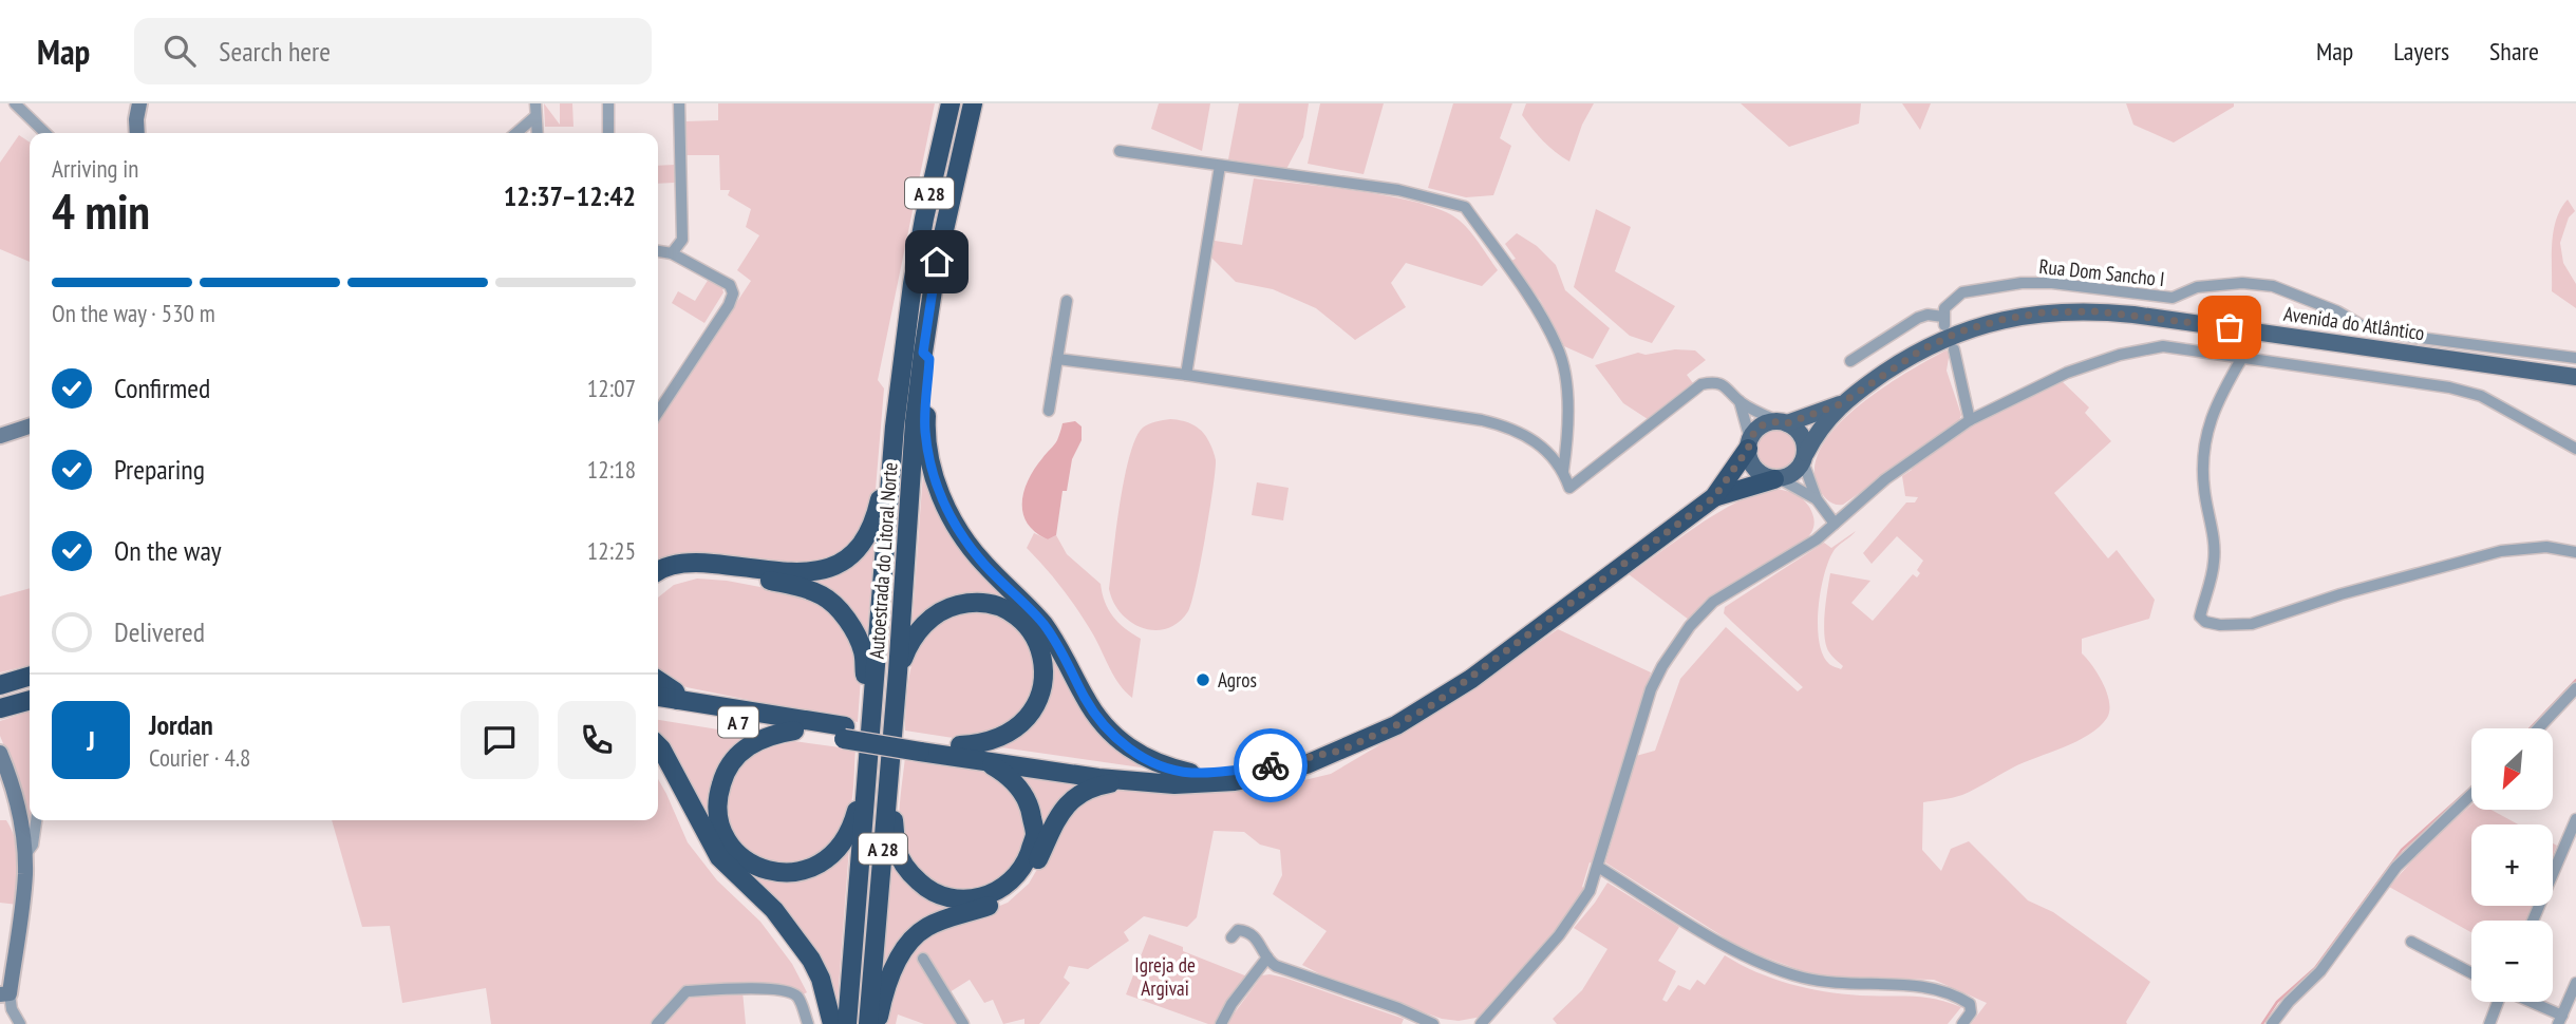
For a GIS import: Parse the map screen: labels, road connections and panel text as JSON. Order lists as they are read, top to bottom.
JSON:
{
  "streets": {
    "highway": ["A 28", "Autoestrada do Litoral Norte", "A 7"],
    "main road": ["Avenida do Atlântico"],
    "street": ["Rua Dom Sancho I"]
  },
  "parks": ["Igreja de Argivai"],
  "places": ["Agros"],
  "north": "bottom left",
  "page": {
    "header": "Map",
    "search": "Search here",
    "nav": ["Map", "Layers", "Share"],
    "heading": ["4 min", "Arriving in", "12:37–12:42"],
    "panel": ["Jordan", "Courier · 4.8"],
    "bar": "On the way · 530 m",
    "list": [
      ["Confirmed", "12:07"],
      ["Preparing", "12:18"],
      ["On the way", "12:25"],
      "Delivered"
    ],
    "round": "J",
    "map_buttons": ["+", "−"]
  }
}
